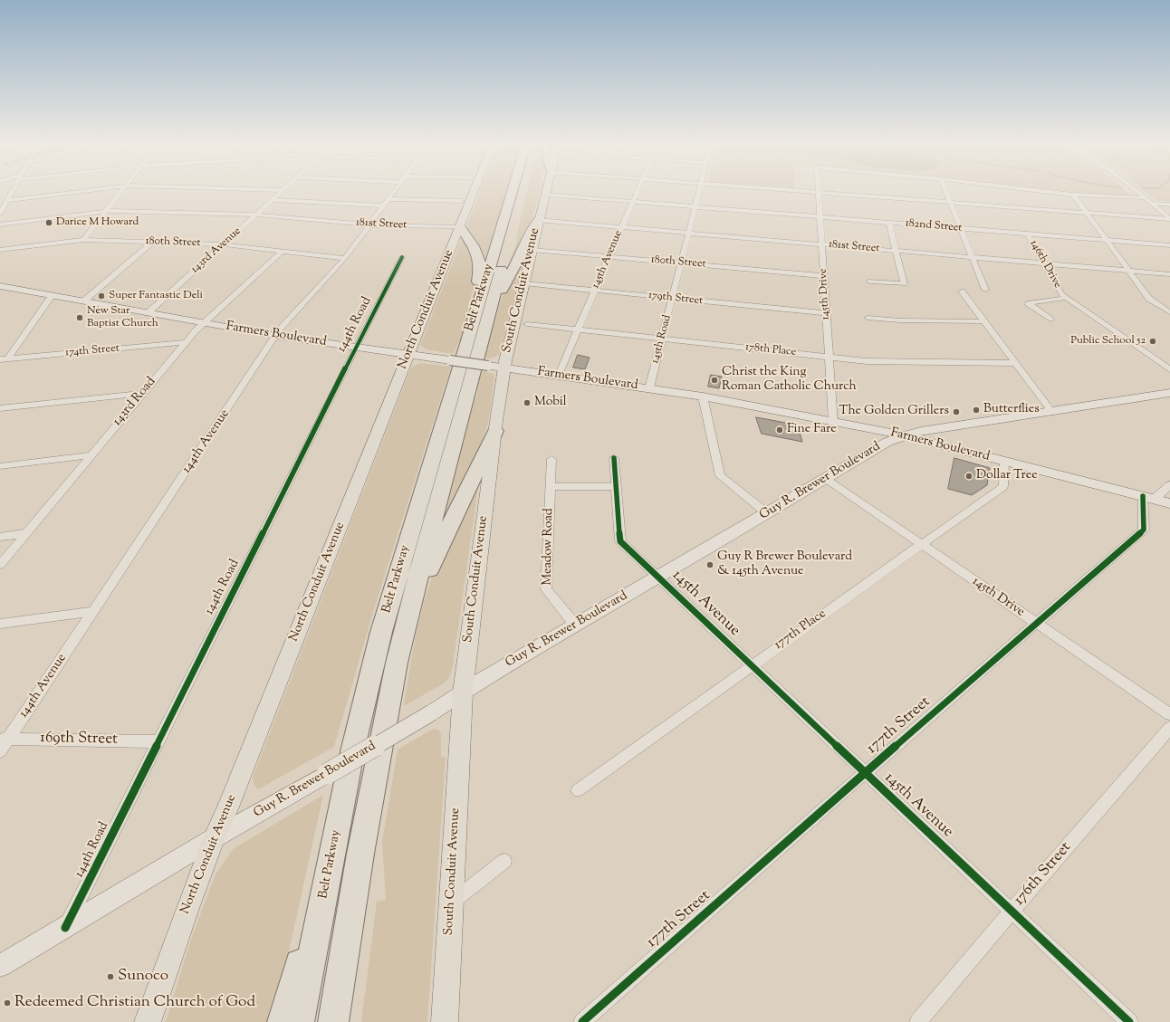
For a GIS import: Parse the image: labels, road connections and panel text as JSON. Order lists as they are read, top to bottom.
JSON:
{
  "streets": {
    "highway": ["Belt Parkway"],
    "main road": [
      "South Conduit Avenue",
      "North Conduit Avenue",
      "Farmers Boulevard",
      "Guy R. Brewer Boulevard"
    ],
    "street": [
      "181st Street",
      "182nd Street",
      "180th Street",
      "143rd Avenue",
      "145th Avenue",
      "146th Drive",
      "145th Drive",
      "179th Street",
      "144th Road",
      "145th Road",
      "178th Place",
      "174th Street",
      "143rd Road",
      "144th Avenue",
      "Meadow Road",
      "177th Place",
      "177th Street",
      "169th Street",
      "176th Street"
    ]
  },
  "crossings": [
    ["181st Street", "143rd Avenue"],
    ["181st Street", "145th Avenue"],
    ["181st Street", "146th Drive"],
    ["181st Street", "South Conduit Avenue"],
    ["181st Street", "145th Drive"],
    ["181st Street", "North Conduit Avenue"],
    ["181st Street", "145th Road"],
    ["181st Street", "144th Avenue"],
    ["182nd Street", "145th Avenue"],
    ["182nd Street", "146th Drive"],
    ["182nd Street", "South Conduit Avenue"],
    ["182nd Street", "145th Drive"],
    ["182nd Street", "145th Road"],
    ["180th Street", "143rd Avenue"],
    ["180th Street", "145th Avenue"],
    ["180th Street", "South Conduit Avenue"],
    ["180th Street", "145th Drive"],
    ["180th Street", "145th Road"],
    ["180th Street", "143rd Road"],
    ["180th Street", "144th Avenue"],
    ["143rd Avenue", "Farmers Boulevard"],
    ["145th Avenue", "179th Street"],
    ["145th Avenue", "Farmers Boulevard"],
    ["145th Avenue", "178th Place"],
    ["145th Avenue", "Guy R. Brewer Boulevard"],
    ["145th Avenue", "177th Place"],
    ["145th Avenue", "177th Street"],
    ["145th Avenue", "176th Street"],
    ["South Conduit Avenue", "179th Street"],
    ["South Conduit Avenue", "Farmers Boulevard"],
    ["South Conduit Avenue", "Guy R. Brewer Boulevard"],
    ["145th Drive", "179th Street"],
    ["145th Drive", "Farmers Boulevard"],
    ["145th Drive", "178th Place"],
    ["145th Drive", "Guy R. Brewer Boulevard"],
    ["145th Drive", "177th Place"],
    ["145th Drive", "177th Street"],
    ["179th Street", "145th Road"],
    ["North Conduit Avenue", "Farmers Boulevard"],
    ["North Conduit Avenue", "Guy R. Brewer Boulevard"],
    ["144th Road", "Farmers Boulevard"],
    ["144th Road", "Guy R. Brewer Boulevard"],
    ["144th Road", "169th Street"],
    ["Farmers Boulevard", "145th Road"],
    ["Farmers Boulevard", "143rd Road"],
    ["Farmers Boulevard", "144th Avenue"],
    ["Farmers Boulevard", "Guy R. Brewer Boulevard"],
    ["Farmers Boulevard", "177th Place"],
    ["Farmers Boulevard", "177th Street"],
    ["145th Road", "178th Place"],
    ["174th Street", "143rd Road"],
    ["144th Avenue", "169th Street"],
    ["Guy R. Brewer Boulevard", "Meadow Road"]
  ],
  "places": [
    "Darice M Howard",
    "Super Fantastic Deli",
    "New Star Baptist Church",
    "Public School 52",
    "Christ the King Roman Catholic Church",
    "Mobil",
    "Butterflies",
    "The Golden Grillers",
    "Fine Fare",
    "Dollar Tree",
    "Guy R Brewer Boulevard & 145th Avenue",
    "Sunoco",
    "Redeemed Christian Church of God"
  ]
}
